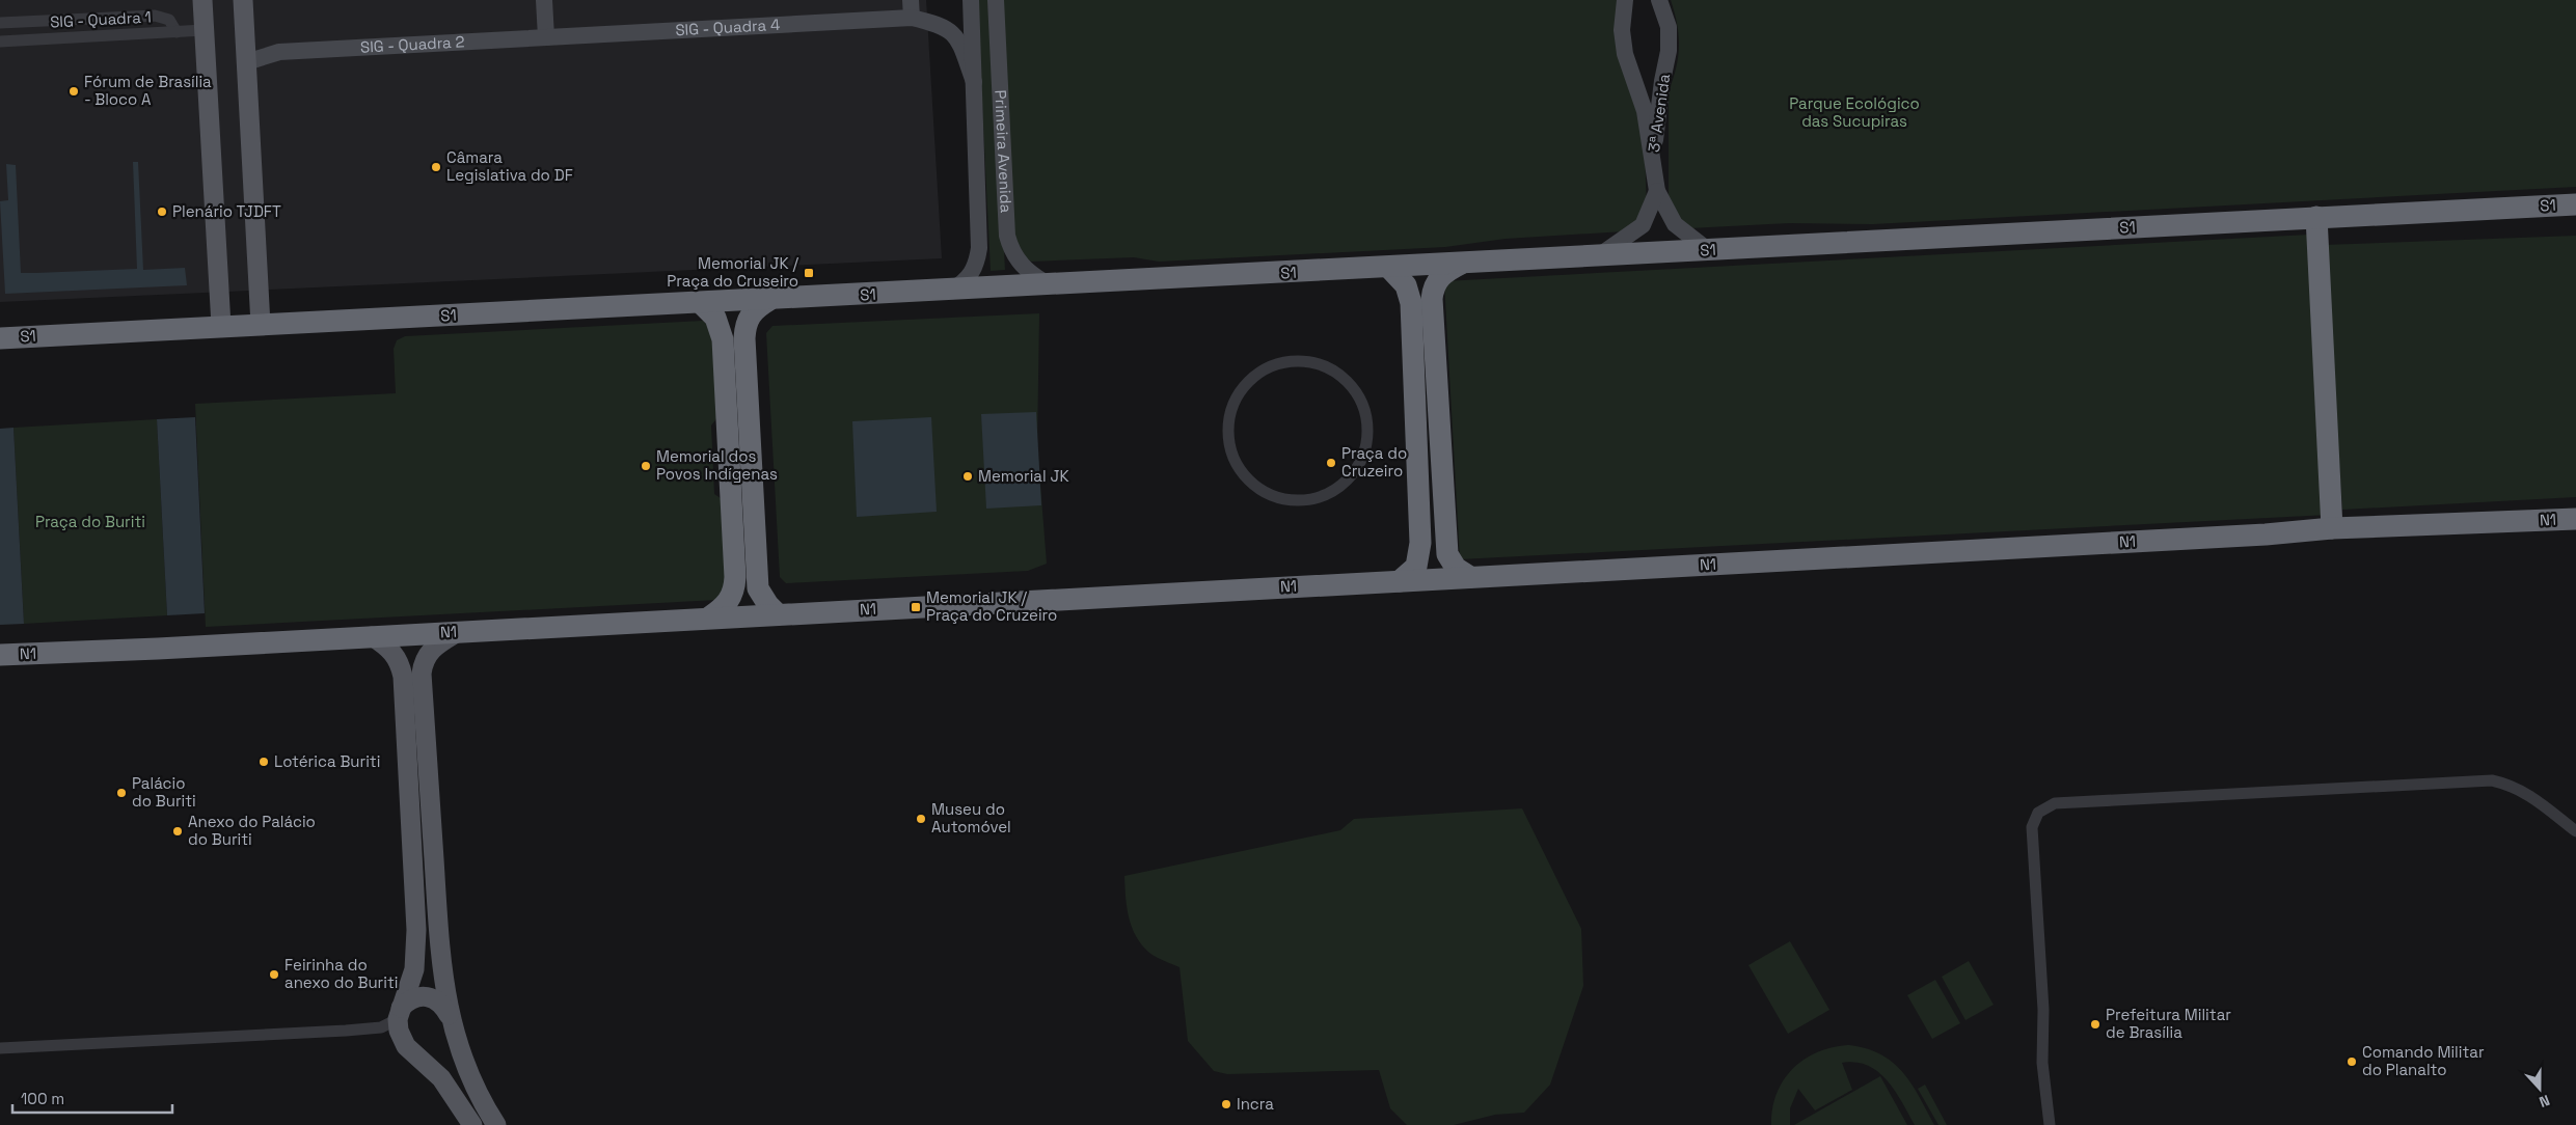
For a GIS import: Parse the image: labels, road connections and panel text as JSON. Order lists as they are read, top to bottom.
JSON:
{
  "streets": {
    "highway": ["S1", "N1"],
    "street": [
      "SIG - Quadra 1",
      "SIG - Quadra 4",
      "SIG - Quadra 2",
      "3ª Avenida",
      "Primeira Avenida"
    ]
  },
  "crossings": [
    ["SIG - Quadra 4", "SIG - Quadra 2"],
    ["SIG - Quadra 4", "Primeira Avenida"],
    ["Primeira Avenida", "S1"]
  ],
  "parks": ["Parque Ecológico das Sucupiras", "Praça do Buriti"],
  "places": {
    "other": [
      "Fórum de Brasília - Bloco A",
      "Câmara Legislativa do DF",
      "Plenário TJDFT",
      "Praça do Cruzeiro",
      "Memorial dos Povos Indígenas",
      "Memorial JK",
      "Lotérica Buriti",
      "Palácio do Buriti",
      "Museu do Automóvel",
      "Anexo do Palácio do Buriti",
      "Feirinha do anexo do Buriti",
      "Prefeitura Militar de Brasília",
      "Comando Militar do Planalto",
      "Incra"
    ],
    "transit": ["Memorial JK / Praça do Cruseiro", "Memorial JK / Praça do Cruzeiro"]
  },
  "scale_bar": "100 m",
  "north": "bottom"
}
